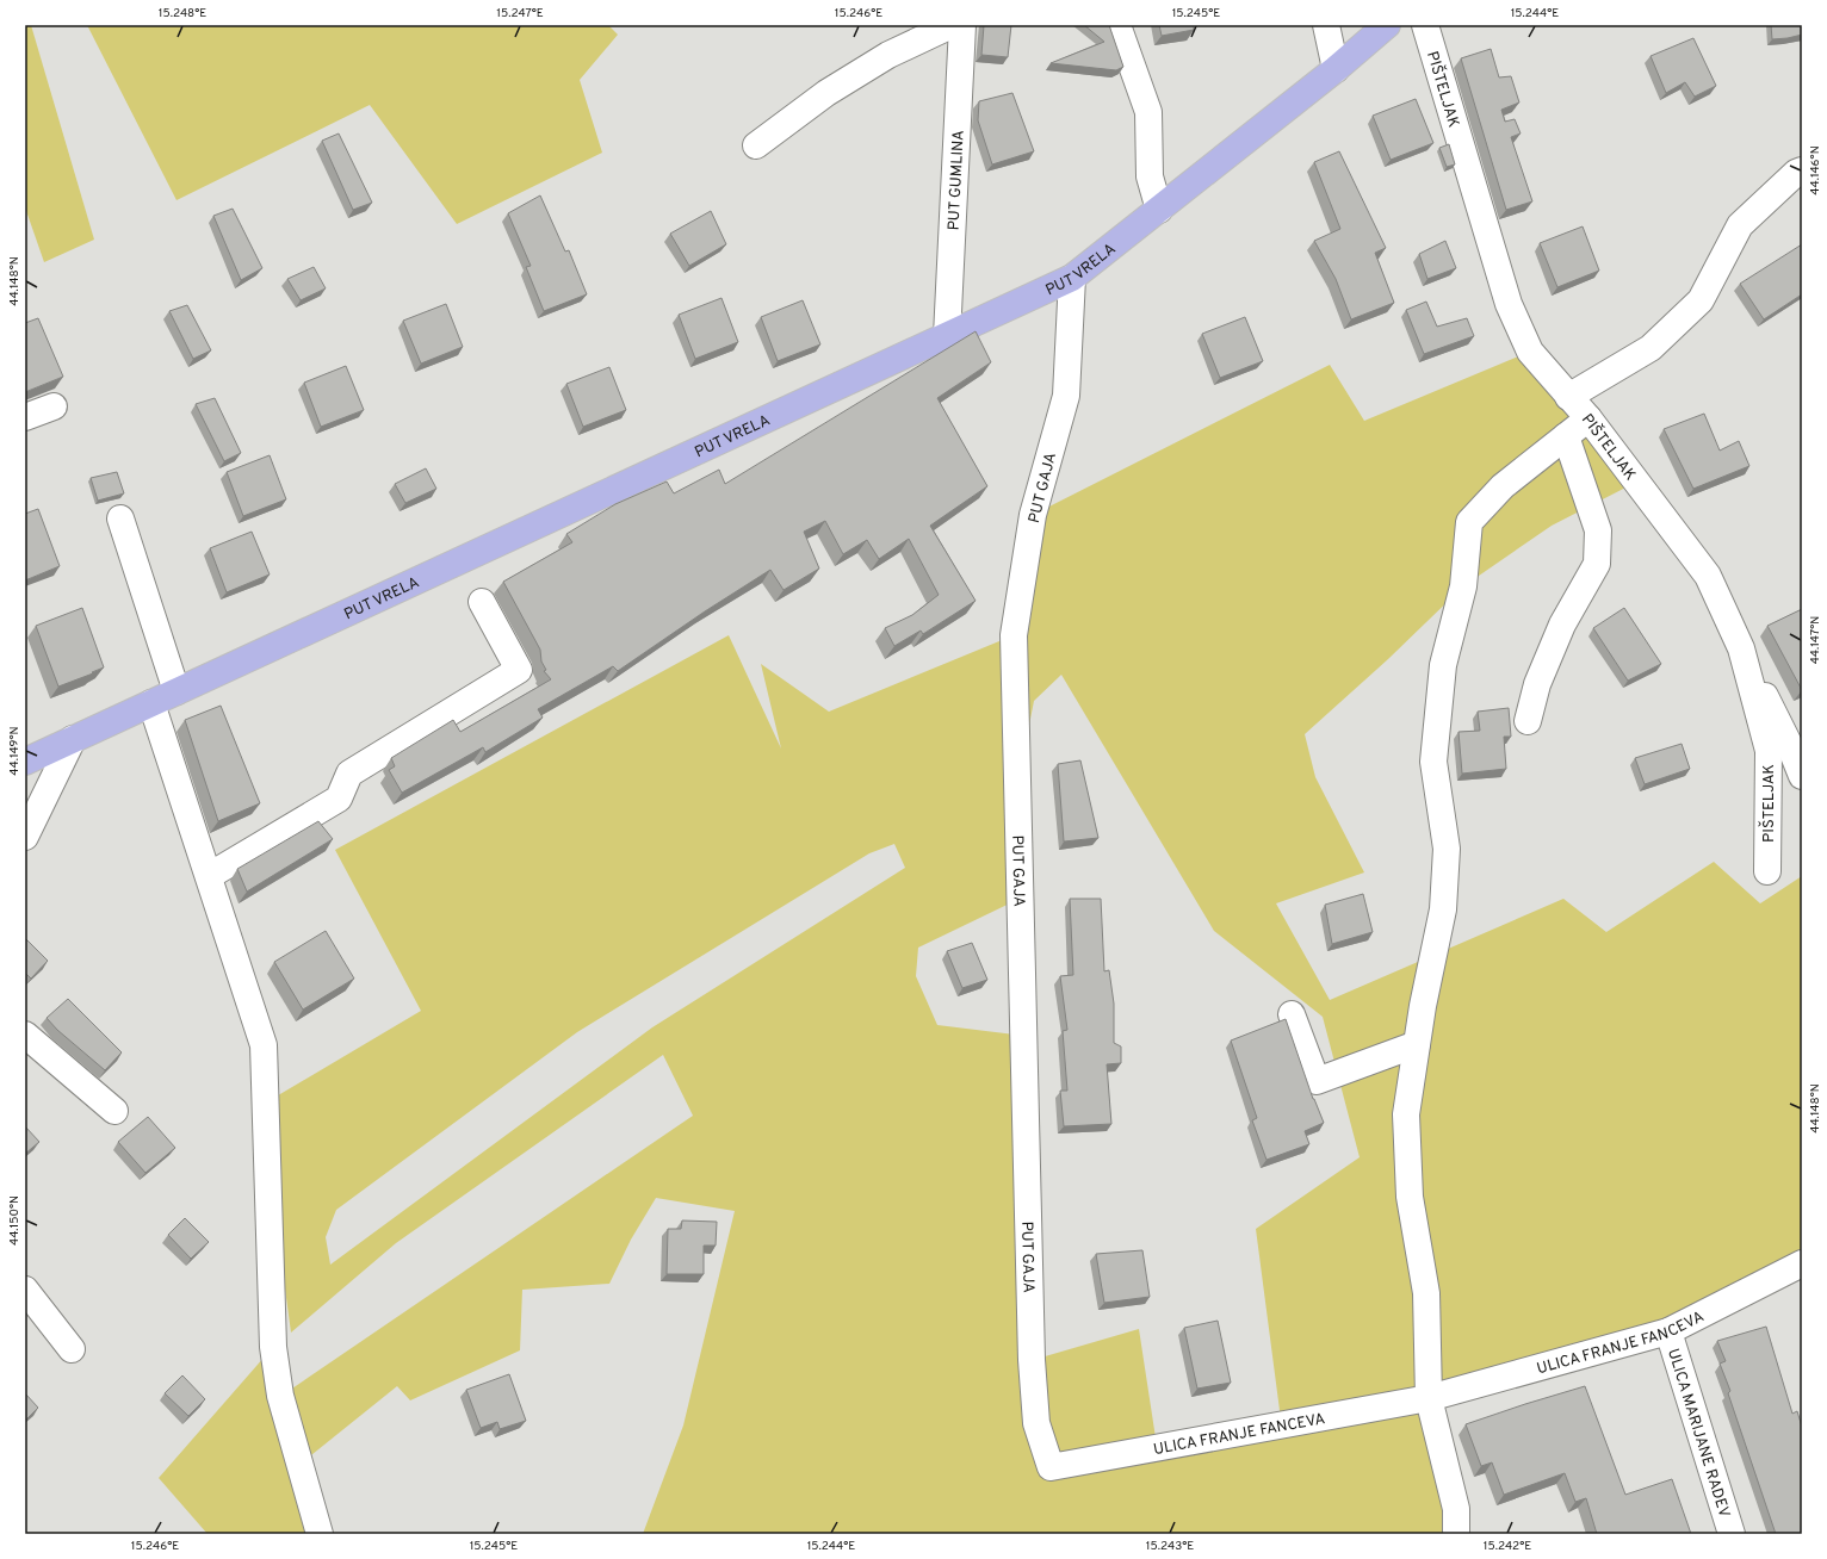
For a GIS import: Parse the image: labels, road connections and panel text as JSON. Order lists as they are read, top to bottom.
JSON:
{
  "streets": {
    "main road": ["PUT VRELA"],
    "street": [
      "PIŠTELJAK",
      "PUT GUMLINA",
      "PUT GAJA",
      "ULICA FRANJE FANCEVA",
      "ULICA MARIJANE RADEV"
    ]
  },
  "crossings": [
    ["PUT GUMLINA", "PUT VRELA"],
    ["PUT VRELA", "PUT GAJA"],
    ["PUT GAJA", "ULICA FRANJE FANCEVA"],
    ["ULICA FRANJE FANCEVA", "ULICA MARIJANE RADEV"]
  ],
  "coordinates": [
    "15.248°E",
    "15.247°E",
    "15.246°E",
    "15.245°E",
    "15.244°E",
    "44.146°N",
    "44.148°N",
    "44.147°N",
    "44.149°N",
    "44.150°N",
    "15.243°E",
    "15.242°E"
  ]
}
